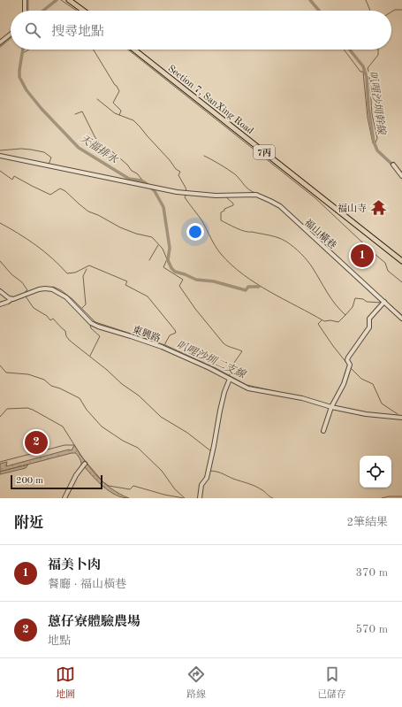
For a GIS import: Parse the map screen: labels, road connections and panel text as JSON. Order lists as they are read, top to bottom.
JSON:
{
  "streets": {
    "main road": ["Section 7, SanXing Road", "7丙"],
    "street": ["福山橫巷", "東興路"]
  },
  "water": ["叭哩沙圳幹線", "天福排水", "叭哩沙圳二支線"],
  "places": {
    "temple": ["福山寺"]
  },
  "scale_bar": "200 m",
  "page": {
    "search": "搜尋地點",
    "pins": ["1", "2"],
    "scale": "200 m",
    "heading": ["附近", "2筆結果"],
    "list": [
      {
        "mark": "1",
        "name": "福美卜肉",
        "note": "餐廳 · 福山橫巷",
        "value": "370 m"
      },
      {
        "mark": "2",
        "name": "蔥仔寮體驗農場",
        "note": "地點",
        "value": "570 m"
      }
    ],
    "nav": ["地圖", "路線", "已儲存"]
  }
}
